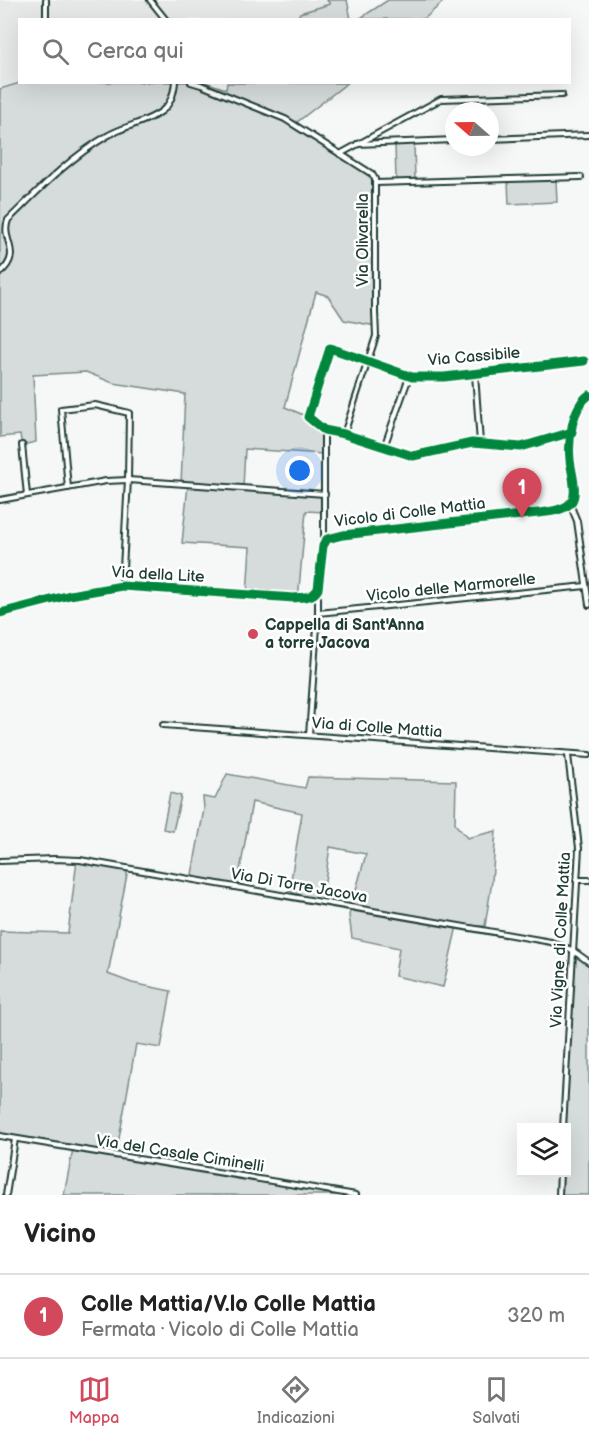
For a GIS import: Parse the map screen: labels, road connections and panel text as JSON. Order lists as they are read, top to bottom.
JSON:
{
  "streets": {
    "street": [
      "Via Olivarella",
      "Via Cassibile",
      "Vicolo di Colle Mattia",
      "Via della Lite",
      "Vicolo delle Marmorelle",
      "Via di Colle Mattia",
      "Via Di Torre Jacova",
      "Via Vigne di Colle Mattia",
      "Via del Casale Ciminelli"
    ]
  },
  "crossings": [
    ["Via Olivarella", "Via Cassibile"],
    ["Via di Colle Mattia", "Via Vigne di Colle Mattia"],
    ["Via Di Torre Jacova", "Via Vigne di Colle Mattia"]
  ],
  "places": ["Cappella di Sant'Anna a torre Jacova"],
  "north": "left",
  "page": {
    "search": "Cerca qui",
    "pins": "1",
    "heading": "Vicino",
    "list": [
      {
        "mark": "1",
        "name": "Colle Mattia/V.lo Colle Mattia",
        "note": "Fermata · Vicolo di Colle Mattia",
        "value": "320 m"
      }
    ],
    "nav": ["Mappa", "Indicazioni", "Salvati"]
  }
}
